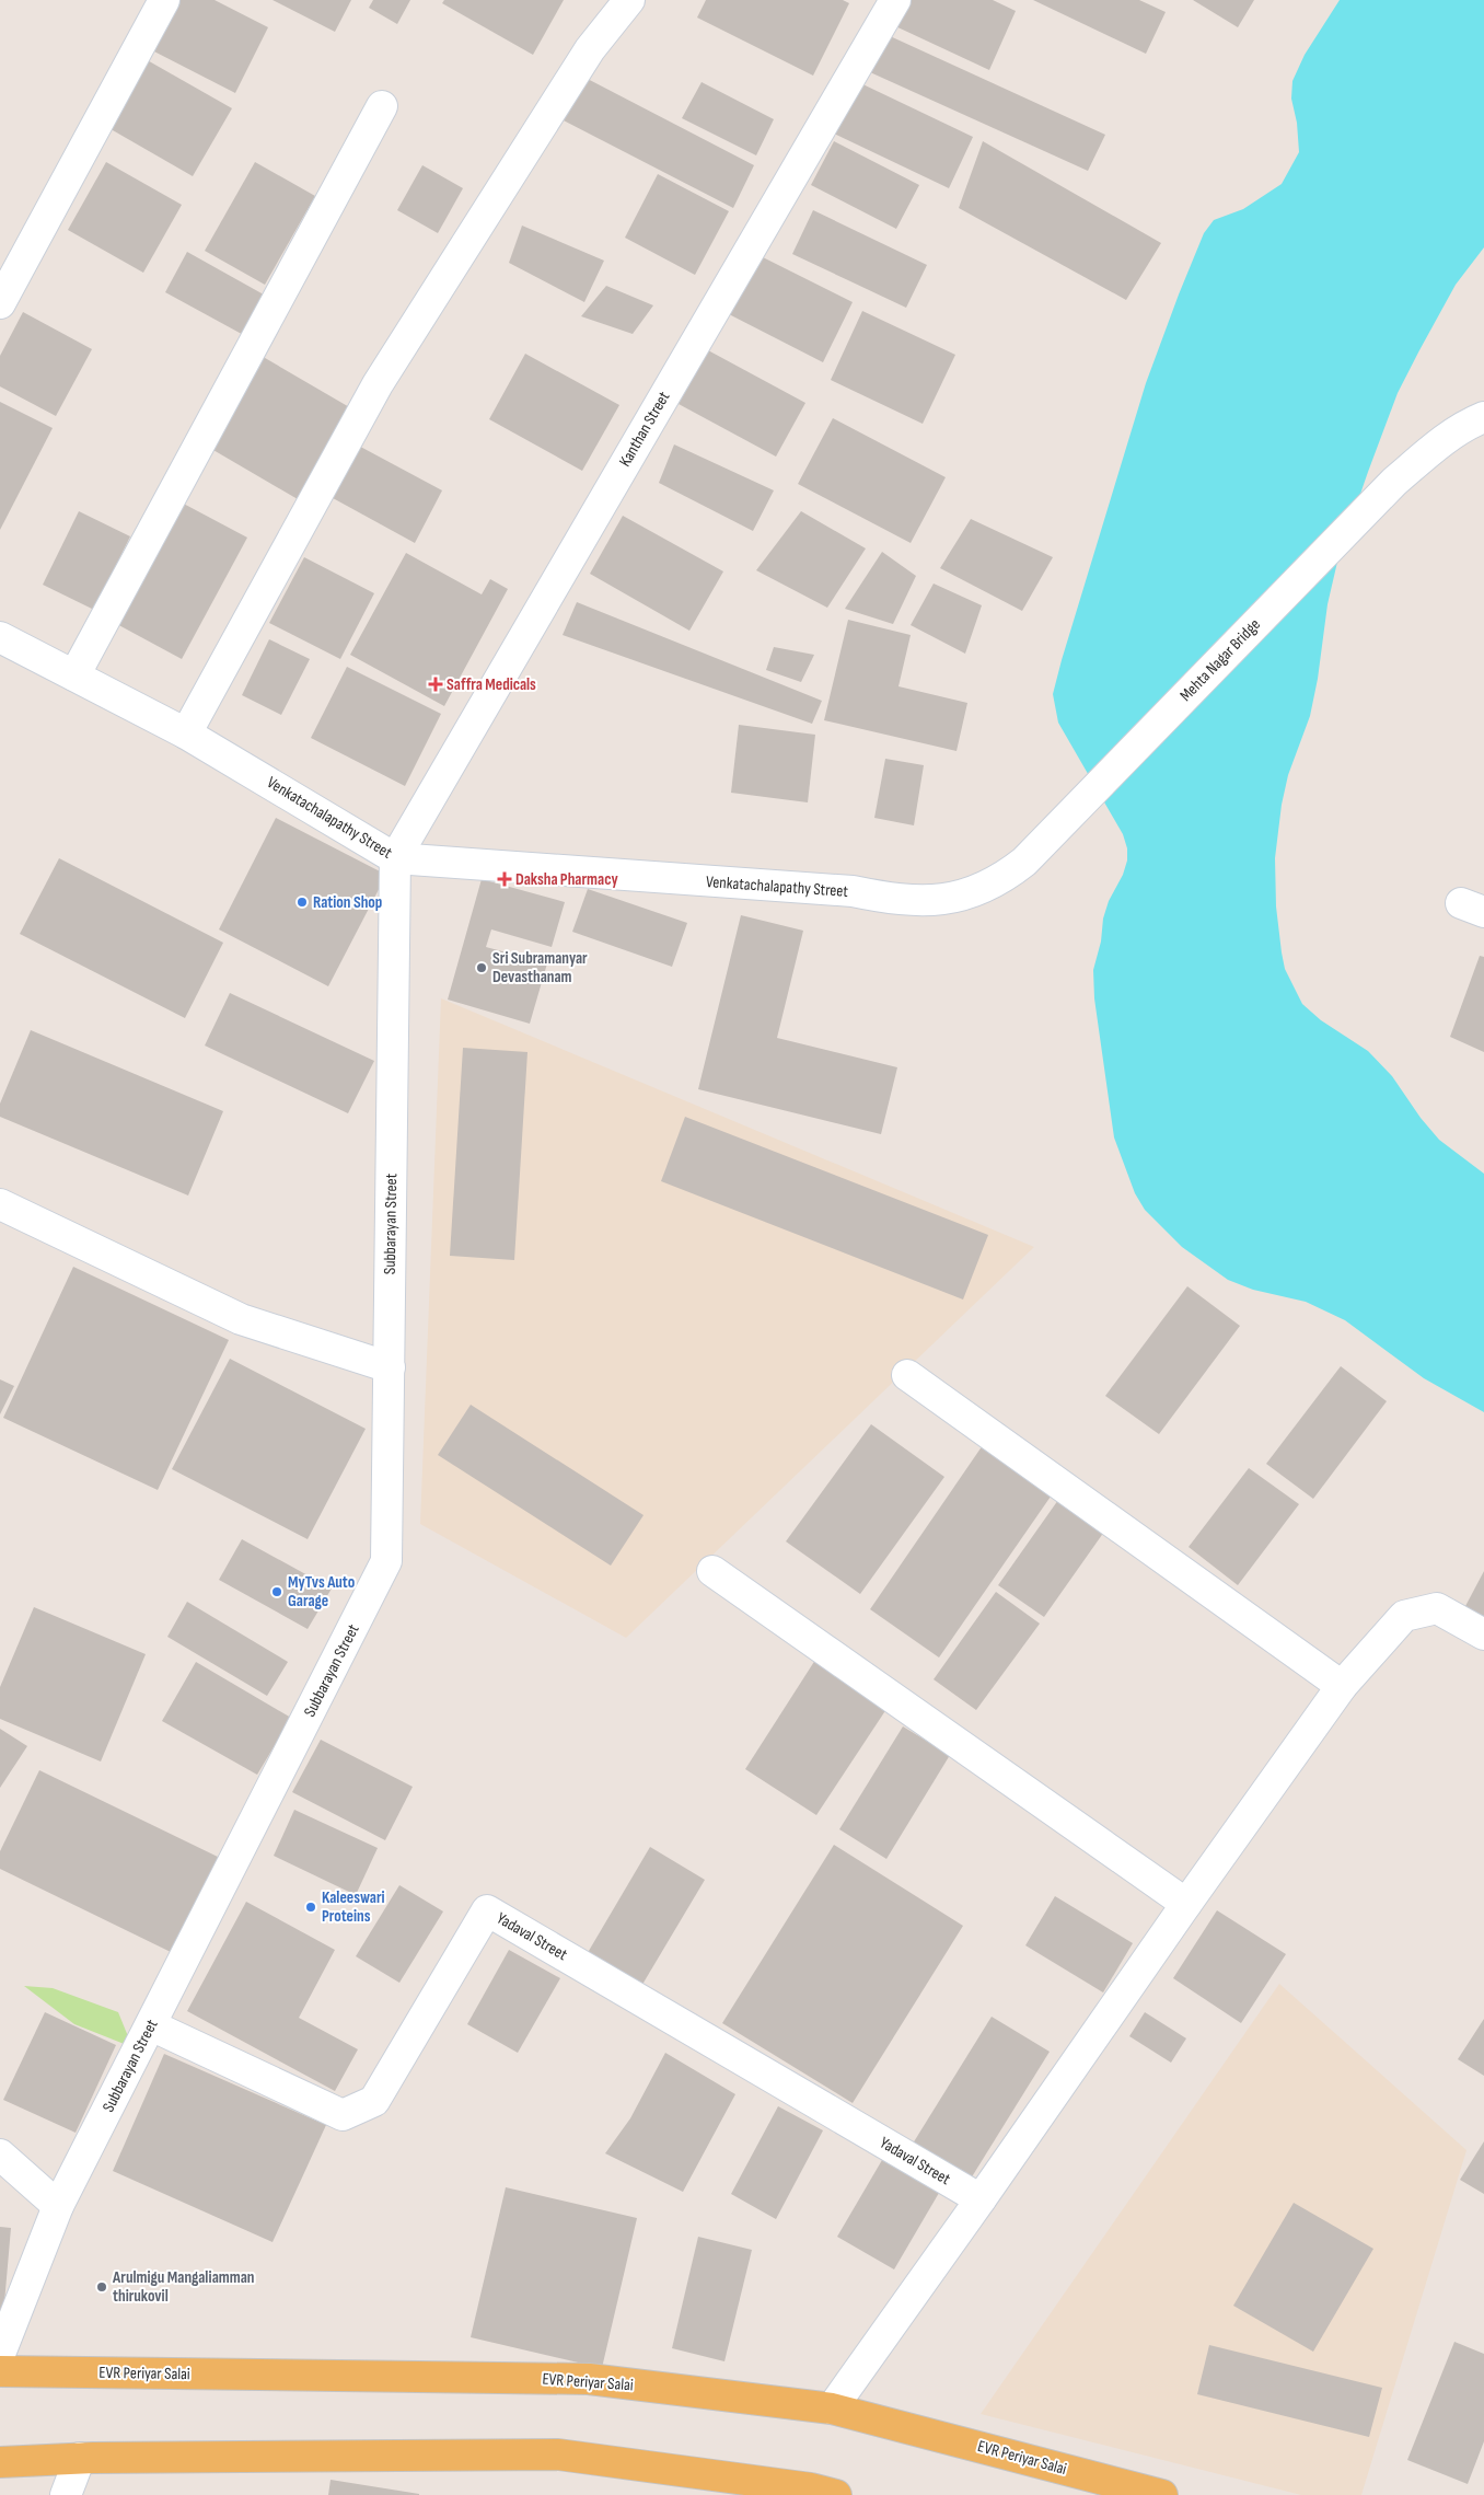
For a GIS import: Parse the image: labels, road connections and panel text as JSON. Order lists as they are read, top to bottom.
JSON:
{
  "streets": {
    "main road": ["EVR Periyar Salai"],
    "street": [
      "Kanthan Street",
      "Mehta Nagar Bridge",
      "Venkatachalapathy Street",
      "Subbarayan Street",
      "Yadaval Street"
    ]
  },
  "crossings": [
    ["Kanthan Street", "Venkatachalapathy Street"],
    ["Kanthan Street", "Subbarayan Street"],
    ["Mehta Nagar Bridge", "Venkatachalapathy Street"],
    ["Venkatachalapathy Street", "Subbarayan Street"],
    ["Subbarayan Street", "Yadaval Street"]
  ],
  "places": {
    "health": ["Saffra Medicals", "Daksha Pharmacy"],
    "other": [
      "Ration Shop",
      "Sri Subramanyar Devasthanam",
      "MyTvs Auto Garage",
      "Kaleeswari Proteins",
      "Arulmigu Mangaliamman thirukovil"
    ]
  }
}
